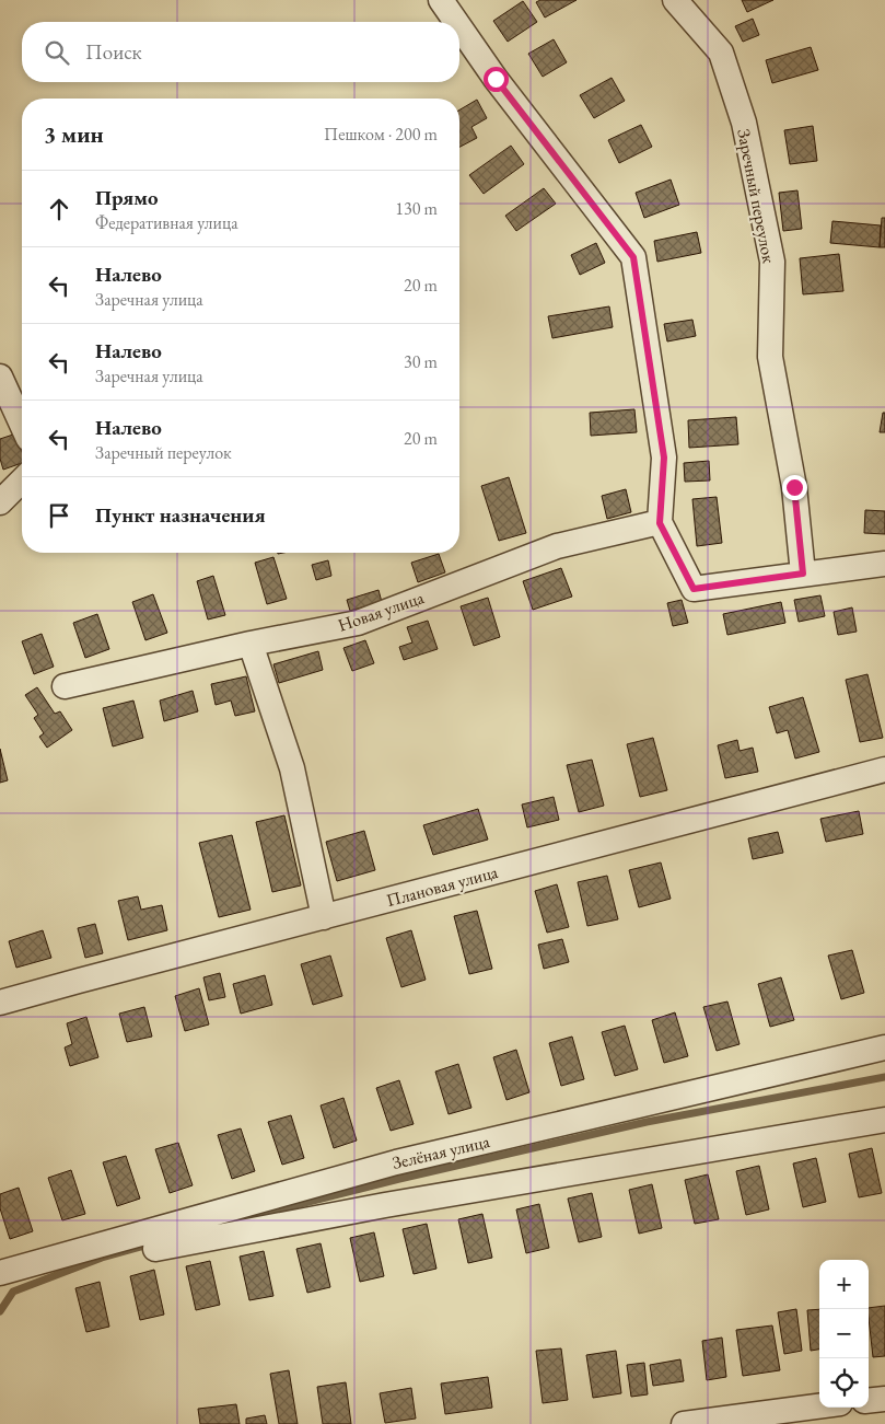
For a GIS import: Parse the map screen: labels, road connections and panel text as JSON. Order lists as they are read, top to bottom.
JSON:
{
  "streets": {
    "street": [
      "Заречный переулок",
      "Новая улица",
      "Плановая улица",
      "Зелёная улица"
    ]
  },
  "page": {
    "search": "Поиск",
    "heading": ["3 мин", "Пешком · 200 m"],
    "list": [
      ["Прямо", "Федеративная улица", "130 m"],
      ["Налево", "Заречная улица", "20 m"],
      ["Налево", "Заречная улица", "30 m"],
      ["Налево", "Заречный переулок", "20 m"],
      "Пункт назначения"
    ],
    "map_buttons": ["+", "−"]
  }
}
